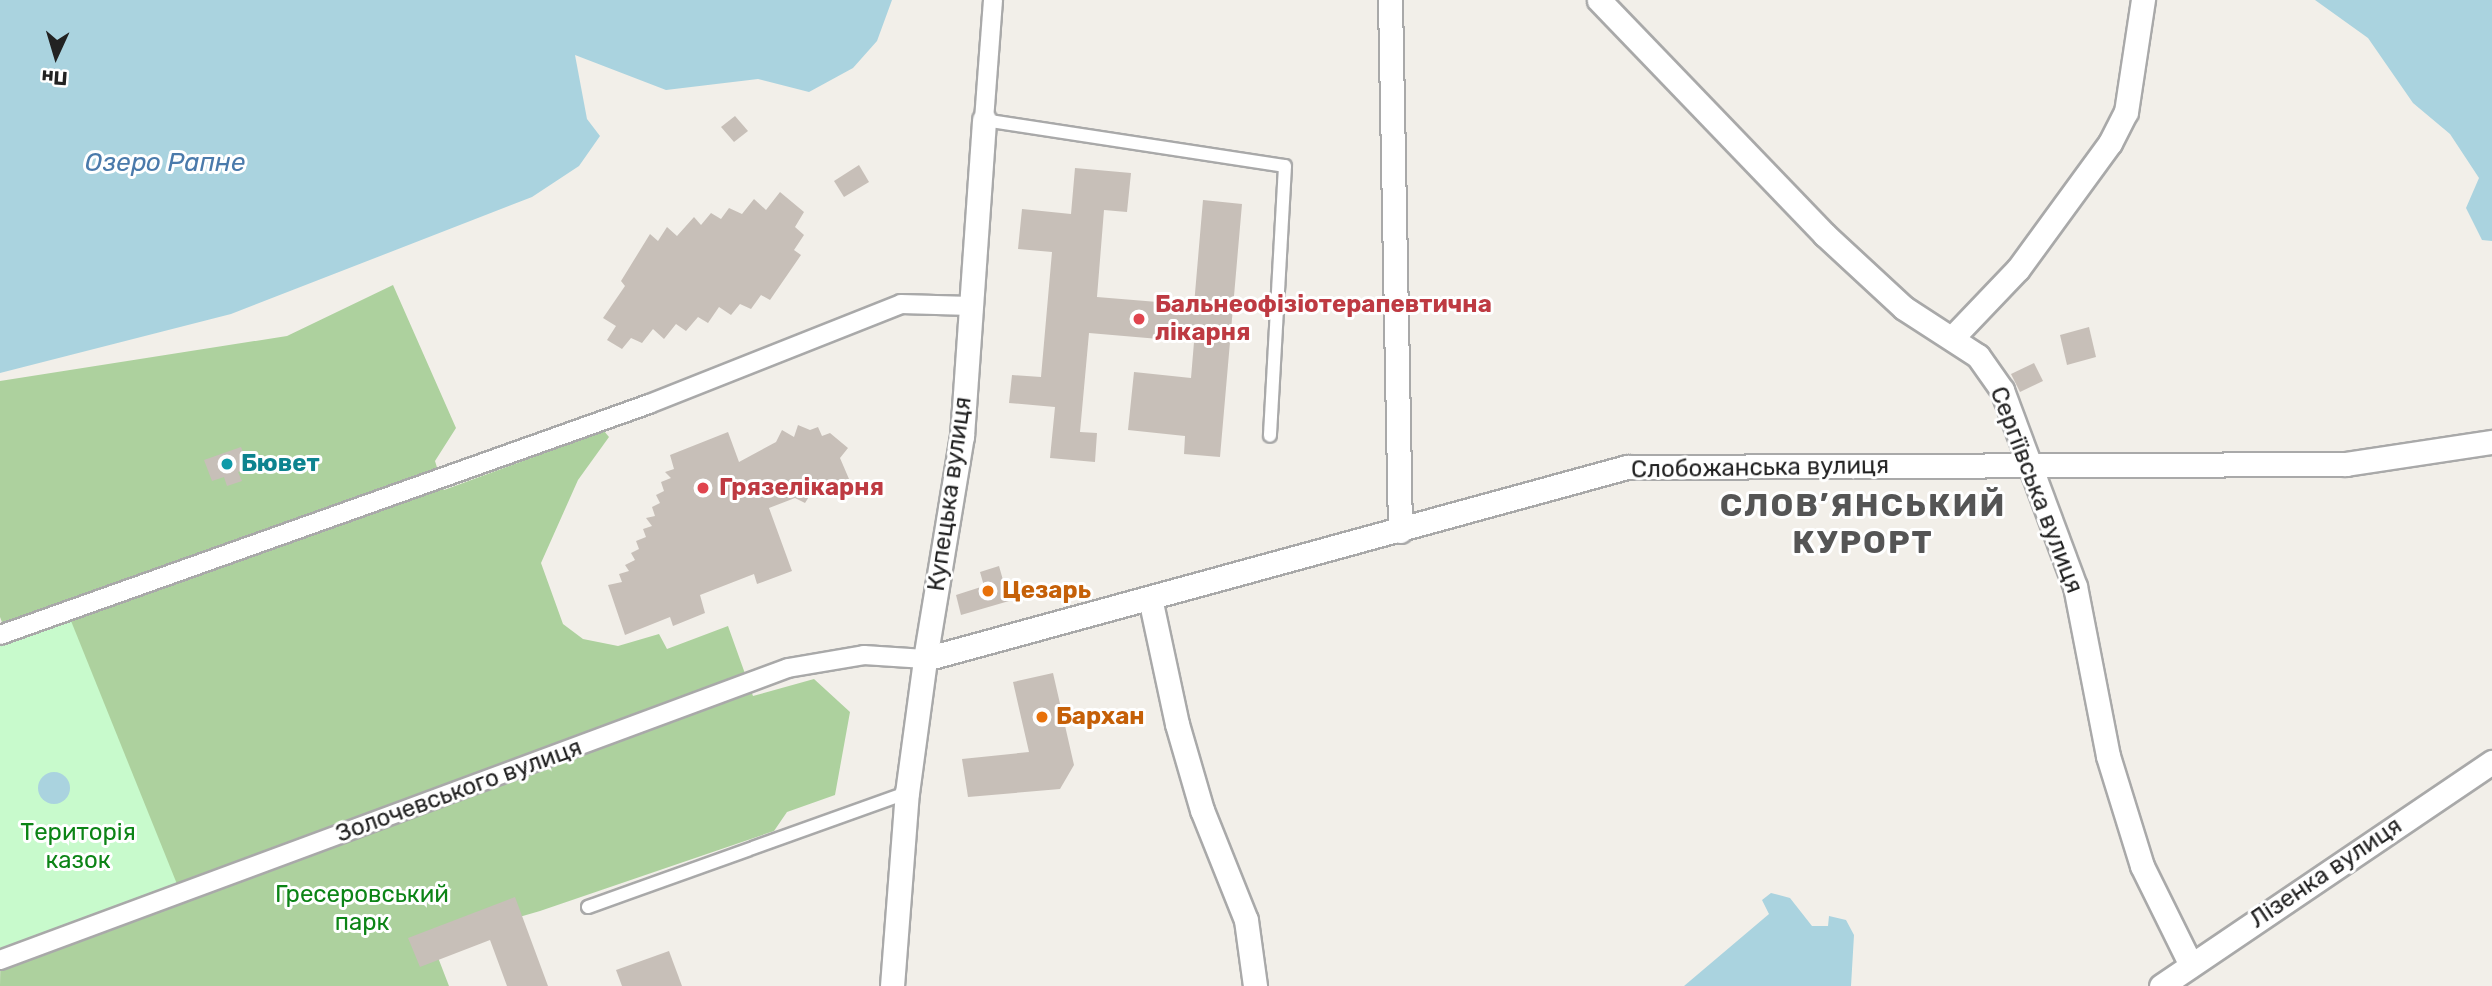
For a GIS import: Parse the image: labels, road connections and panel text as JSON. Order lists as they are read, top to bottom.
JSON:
{
  "streets": {
    "street": [
      "Слобожанська вулиця",
      "Сергіївська вулиця",
      "Купецька вулиця",
      "Золочевського вулиця",
      "Лізенка вулиця"
    ]
  },
  "crossings": [
    ["Слобожанська вулиця", "Сергіївська вулиця"],
    ["Слобожанська вулиця", "Купецька вулиця"],
    ["Слобожанська вулиця", "Золочевського вулиця"],
    ["Сергіївська вулиця", "Лізенка вулиця"],
    ["Купецька вулиця", "Золочевського вулиця"]
  ],
  "districts": ["СЛОВ’ЯНСЬКИЙ КУРОРТ"],
  "water": ["Озеро Рапне"],
  "parks": ["Територія казок", "Гресеровський парк"],
  "places": [
    "Бальнеофізіотерапевтична лікарня",
    "Бювет",
    "Грязелікарня",
    "Цезарь",
    "Бархан"
  ],
  "north": "bottom"
}
